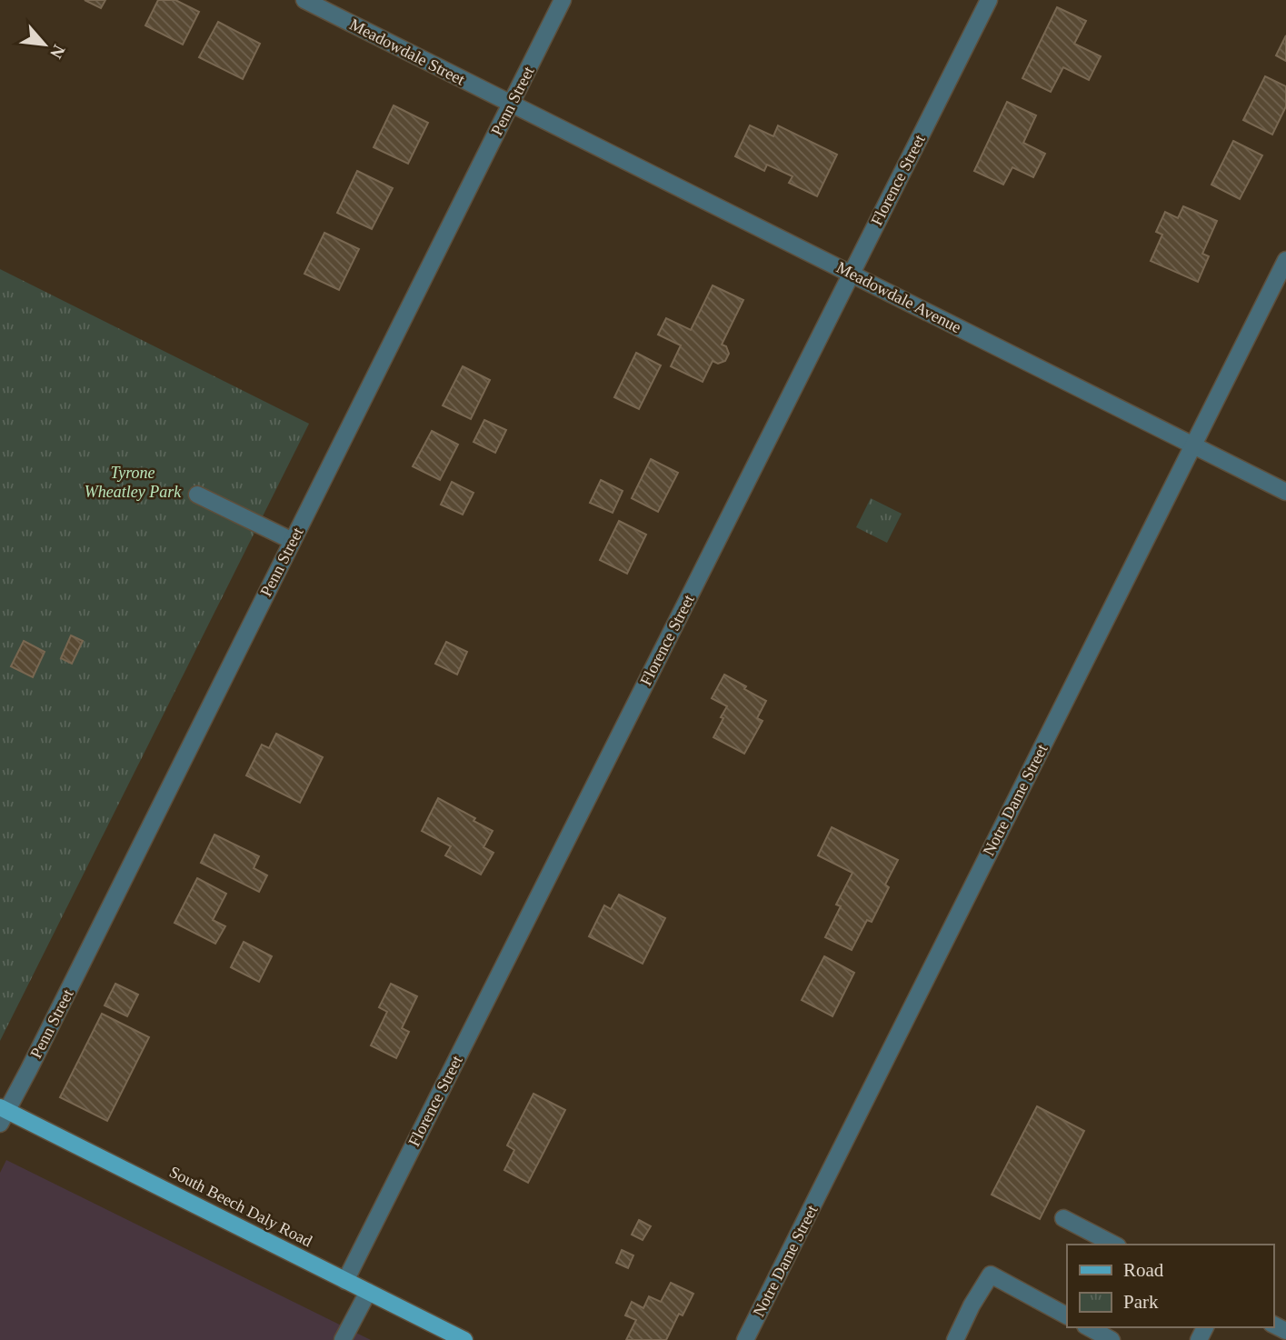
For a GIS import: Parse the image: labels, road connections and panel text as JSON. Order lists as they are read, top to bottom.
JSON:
{
  "streets": {
    "main road": ["South Beech Daly Road"],
    "street": [
      "Meadowdale Street",
      "Penn Street",
      "Florence Street",
      "Meadowdale Avenue",
      "Notre Dame Street"
    ]
  },
  "crossings": [
    ["Meadowdale Street", "Penn Street"],
    ["Meadowdale Street", "Meadowdale Avenue"],
    ["Penn Street", "Meadowdale Avenue"],
    ["Penn Street", "South Beech Daly Road"],
    ["Florence Street", "Meadowdale Avenue"],
    ["Florence Street", "South Beech Daly Road"],
    ["Meadowdale Avenue", "Notre Dame Street"]
  ],
  "parks": ["Tyrone Wheatley Park"],
  "legend": ["Road", "Park"],
  "north": "bottom right"
}
